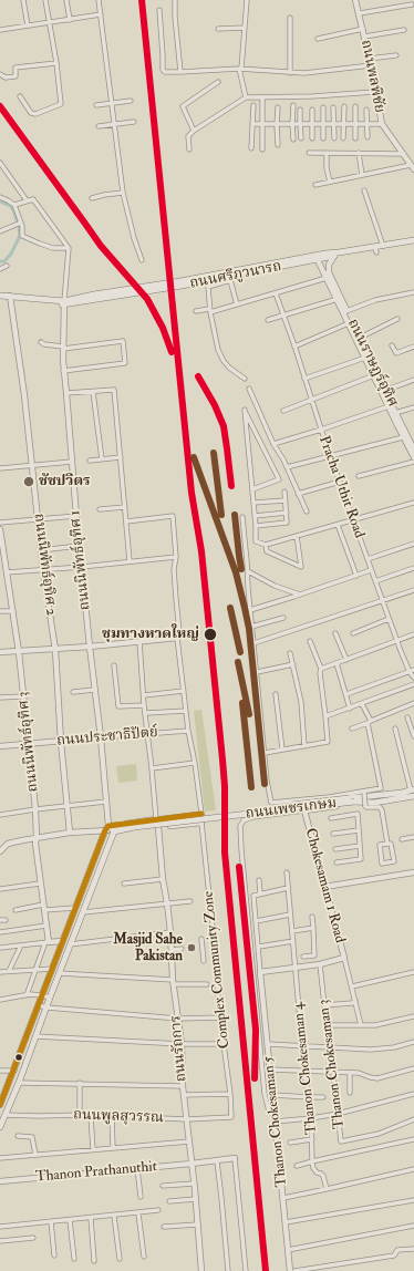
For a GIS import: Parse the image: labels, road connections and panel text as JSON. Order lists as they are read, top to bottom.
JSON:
{
  "streets": {
    "main road": ["ถนนศรีภูวนารถ", "ถนนเพชรเกษม"],
    "street": [
      "ถนนพลพิชัย",
      "ถนนราษฏร์อุทิศ",
      "Pracha Uthit Road",
      "ถนนนิพัทธ์อุทิศ 1",
      "ถนนนิพัทธ์อุทิศ 2",
      "ถนนประชาธิปัตย์",
      "ถนนนิพัทธ์อุทิศ 3",
      "Chokesamam 1 Road",
      "Complex Community Zone",
      "ถนนรัถการ",
      "Thanon Chokesaman 3",
      "Thanon Chokesaman 4",
      "ถนนพูลสุวรรณ",
      "Thanon Chokesaman 5",
      "Thanon Prathanuthit"
    ]
  },
  "crossings": [
    ["ถนนศรีภูวนารถ", "ถนนนิพัทธ์อุทิศ 1"],
    ["ถนนศรีภูวนารถ", "ถนนนิพัทธ์อุทิศ 2"],
    ["ถนนนิพัทธ์อุทิศ 1", "ถนนประชาธิปัตย์"],
    ["ถนนนิพัทธ์อุทิศ 1", "ถนนเพชรเกษม"],
    ["ถนนนิพัทธ์อุทิศ 2", "ถนนประชาธิปัตย์"],
    ["ถนนประชาธิปัตย์", "ถนนนิพัทธ์อุทิศ 3"],
    ["ถนนประชาธิปัตย์", "Complex Community Zone"],
    ["ถนนเพชรเกษม", "Chokesamam 1 Road"],
    ["Complex Community Zone", "ถนนพูลสุวรรณ"],
    ["ถนนรัถการ", "ถนนพูลสุวรรณ"],
    ["ถนนรัถการ", "Thanon Prathanuthit"]
  ],
  "places": ["ชัชปวิตร", "ชุมทางหาดใหญ่", "Masjid Sahe Pakistan"]
}
